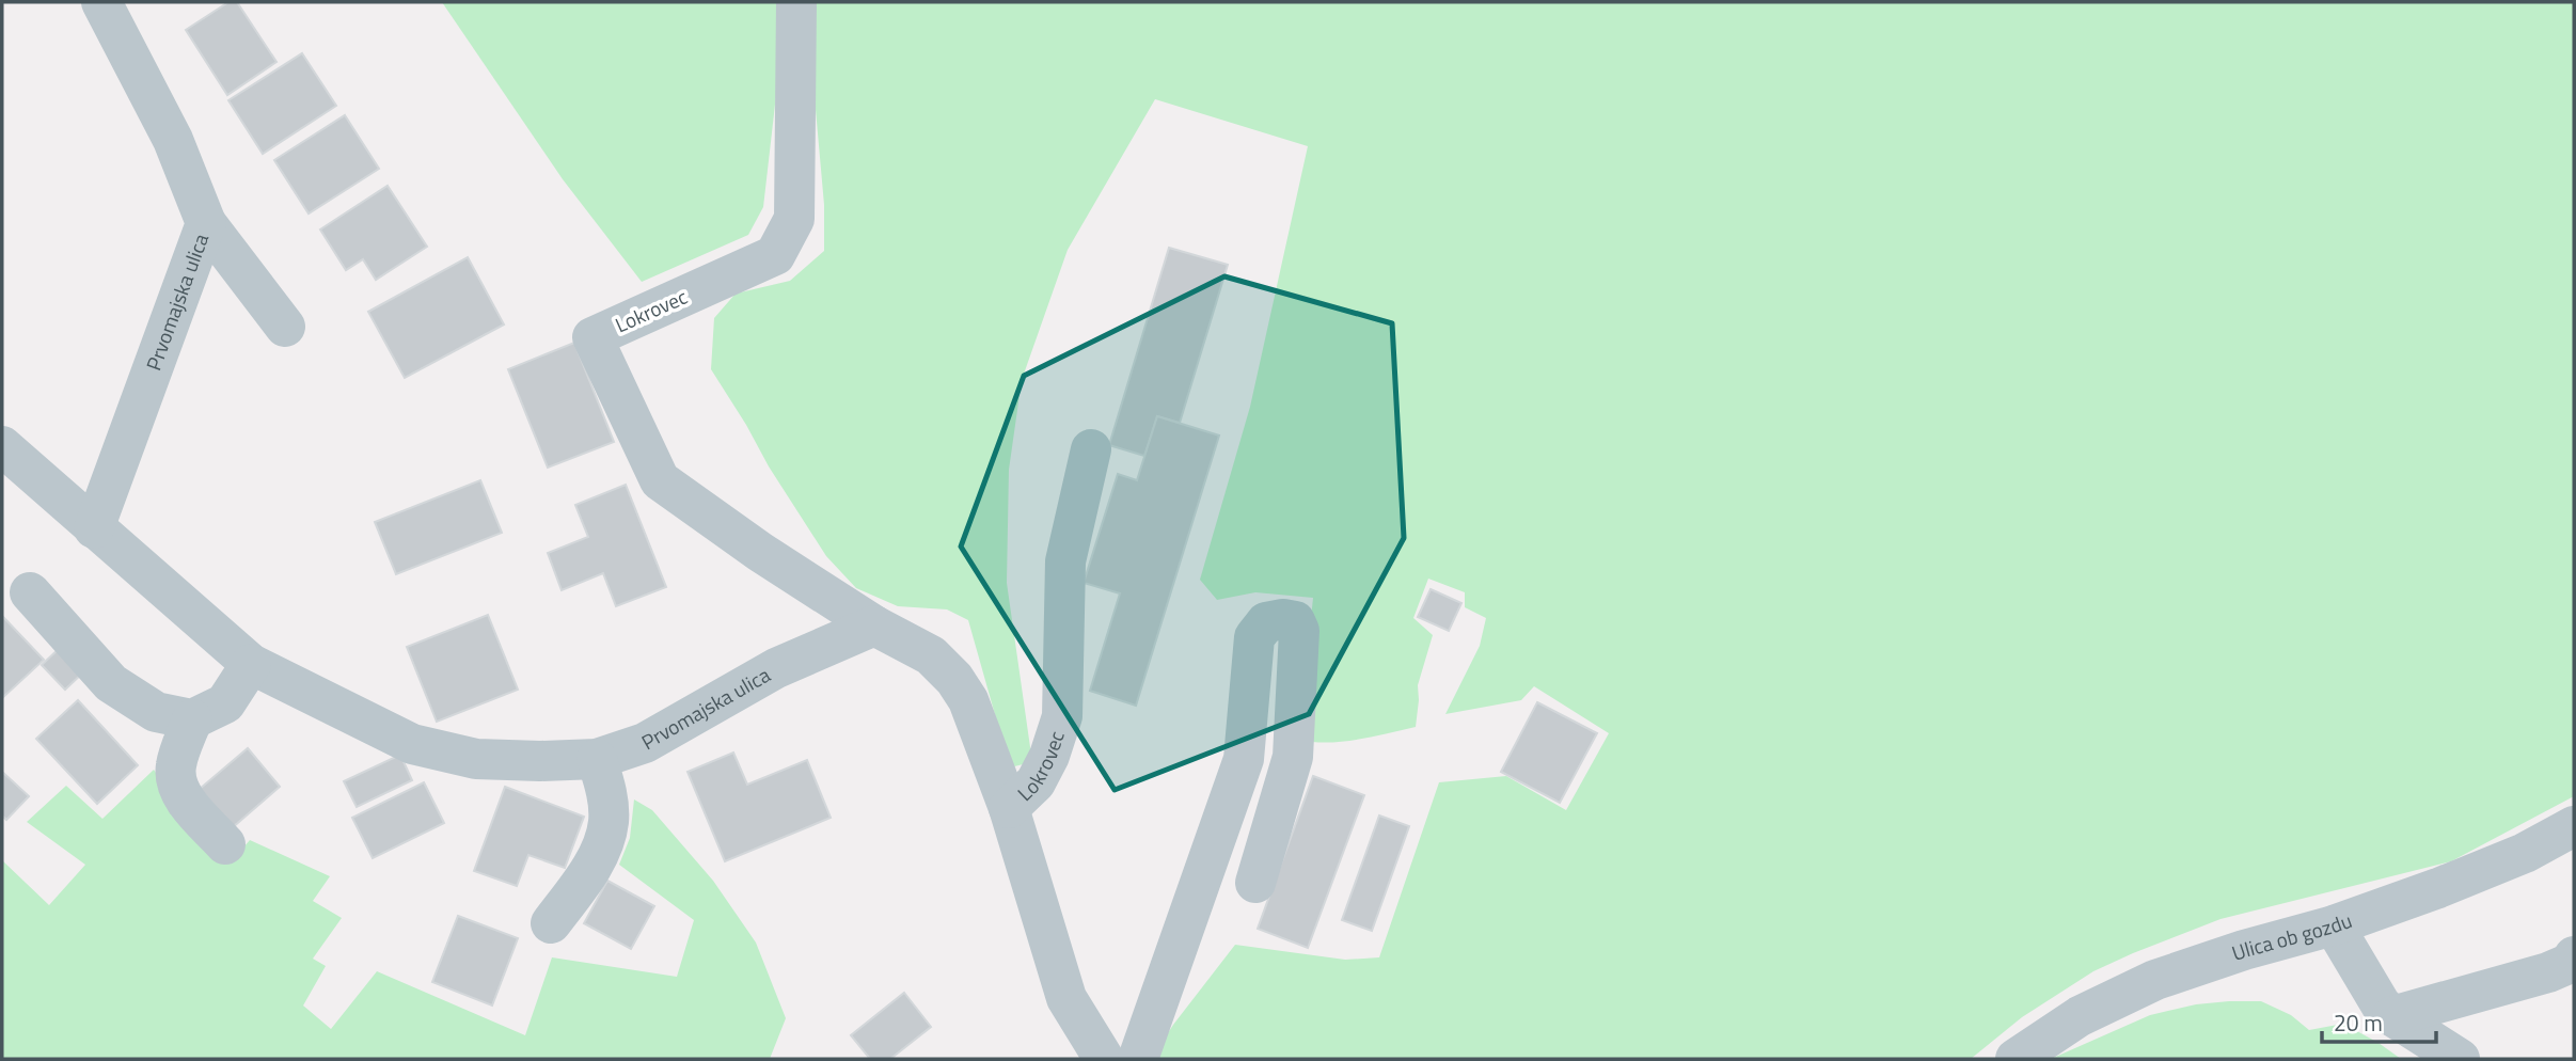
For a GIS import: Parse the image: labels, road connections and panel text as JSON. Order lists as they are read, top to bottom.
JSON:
{
  "streets": {
    "street": ["Prvomajska ulica", "Lokrovec", "Ulica ob gozdu"]
  },
  "crossings": [
    ["Prvomajska ulica", "Lokrovec"]
  ],
  "scale_bar": "20 m"
}
